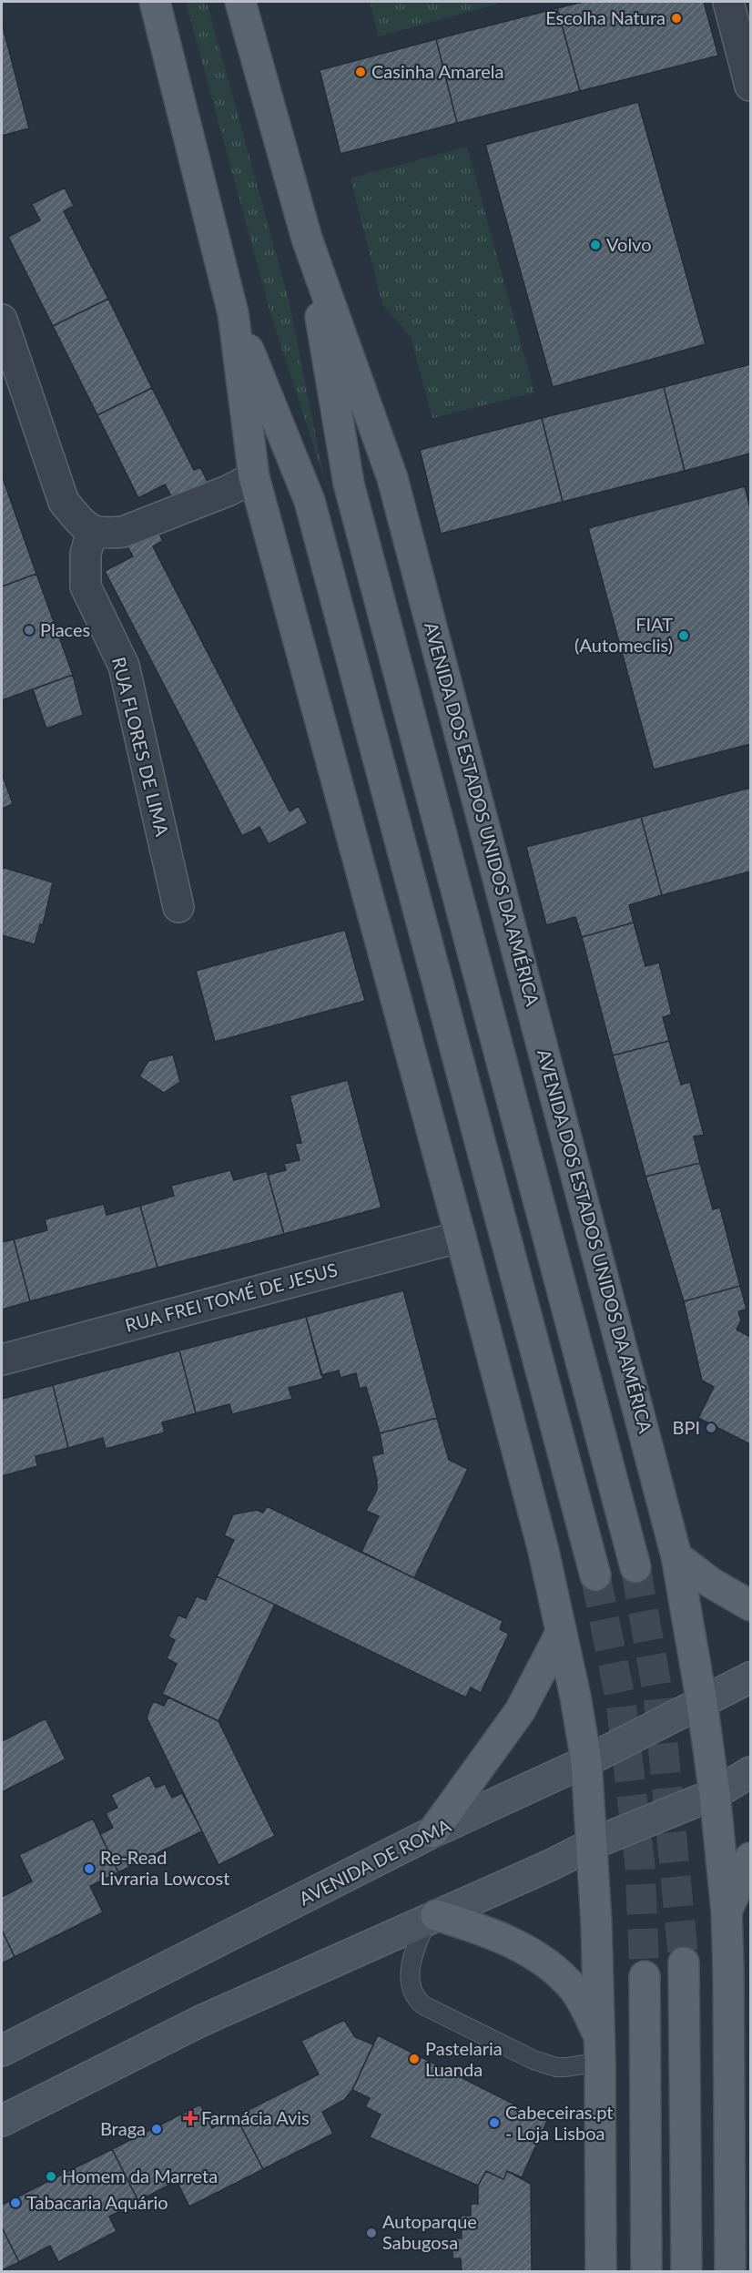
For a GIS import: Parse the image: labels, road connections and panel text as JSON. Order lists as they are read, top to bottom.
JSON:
{
  "streets": {
    "main road": ["AVENIDA DOS ESTADOS UNIDOS DA AMÉRICA", "AVENIDA DE ROMA"],
    "street": ["RUA FLORES DE LIMA", "RUA FREI TOMÉ DE JESUS"]
  },
  "crossings": [
    ["AVENIDA DOS ESTADOS UNIDOS DA AMÉRICA", "AVENIDA DE ROMA"]
  ],
  "places": {
    "other": [
      "Escolha Natura",
      "Casinha Amarela",
      "Volvo",
      "Places",
      "FIAT (Automeclis)",
      "BPI",
      "Re-Read Livraria Lowcost",
      "Pastelaria Luanda",
      "Cabeceiras.pt - Loja Lisboa",
      "Braga",
      "Homem da Marreta",
      "Tabacaria Aquário",
      "Autoparque Sabugosa"
    ],
    "health": ["Farmácia Avis"]
  }
}
